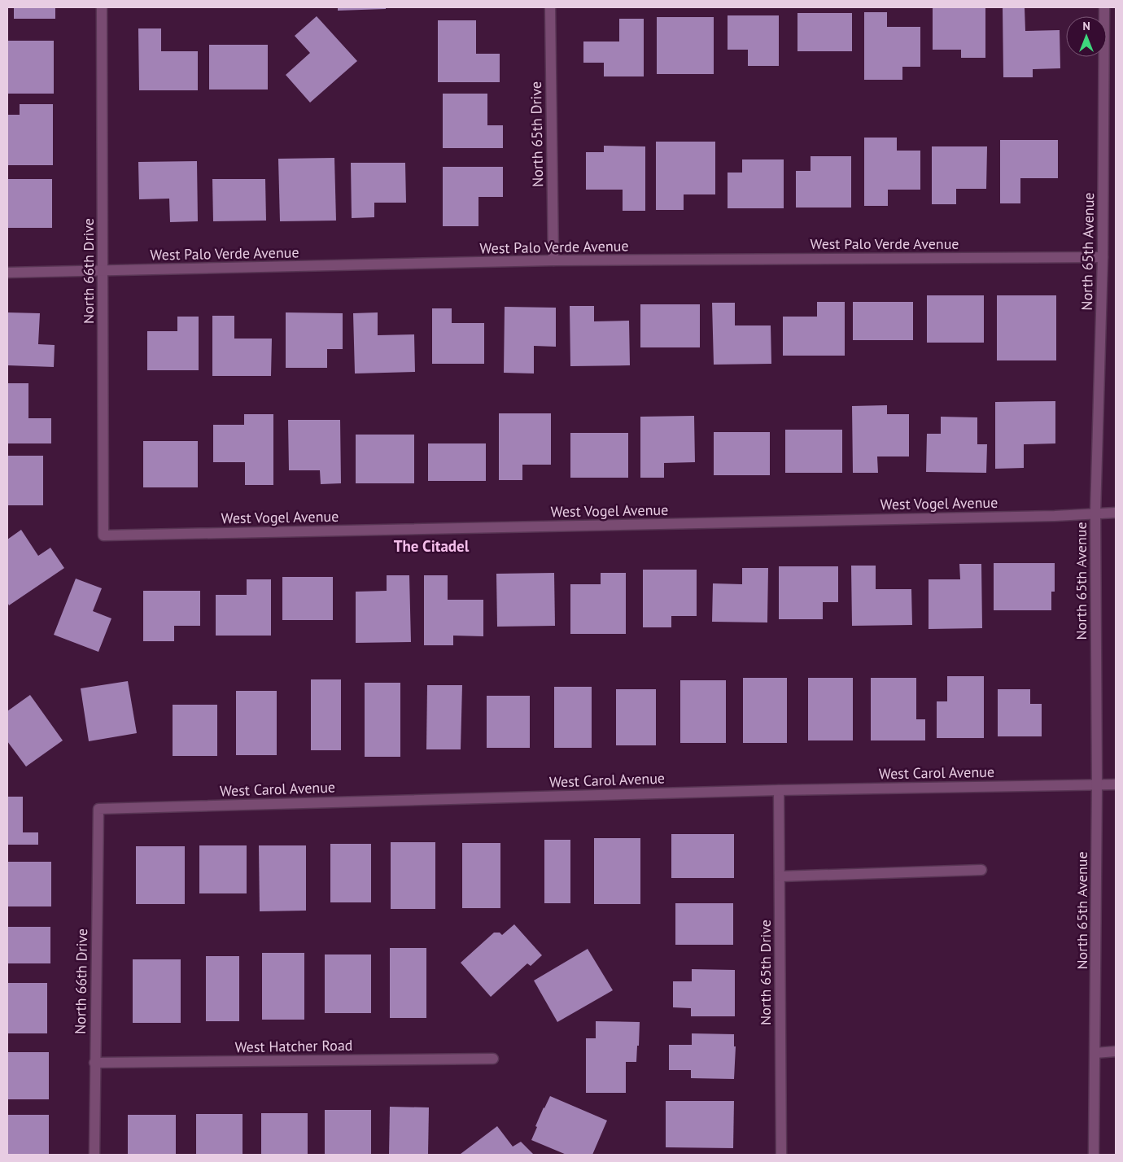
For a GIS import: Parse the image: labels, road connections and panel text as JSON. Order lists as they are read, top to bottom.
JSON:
{
  "streets": {
    "street": [
      "North 65th Drive",
      "West Palo Verde Avenue",
      "North 65th Avenue",
      "North 66th Drive",
      "West Vogel Avenue",
      "West Carol Avenue",
      "West Hatcher Road"
    ]
  },
  "crossings": [
    ["North 65th Drive", "West Palo Verde Avenue"],
    ["North 65th Drive", "West Carol Avenue"],
    ["West Palo Verde Avenue", "North 65th Avenue"],
    ["West Palo Verde Avenue", "North 66th Drive"],
    ["North 65th Avenue", "West Vogel Avenue"],
    ["North 65th Avenue", "West Carol Avenue"],
    ["North 66th Drive", "West Vogel Avenue"],
    ["North 66th Drive", "West Carol Avenue"],
    ["North 66th Drive", "West Hatcher Road"]
  ],
  "districts": ["The Citadel"],
  "north": "top"
}
